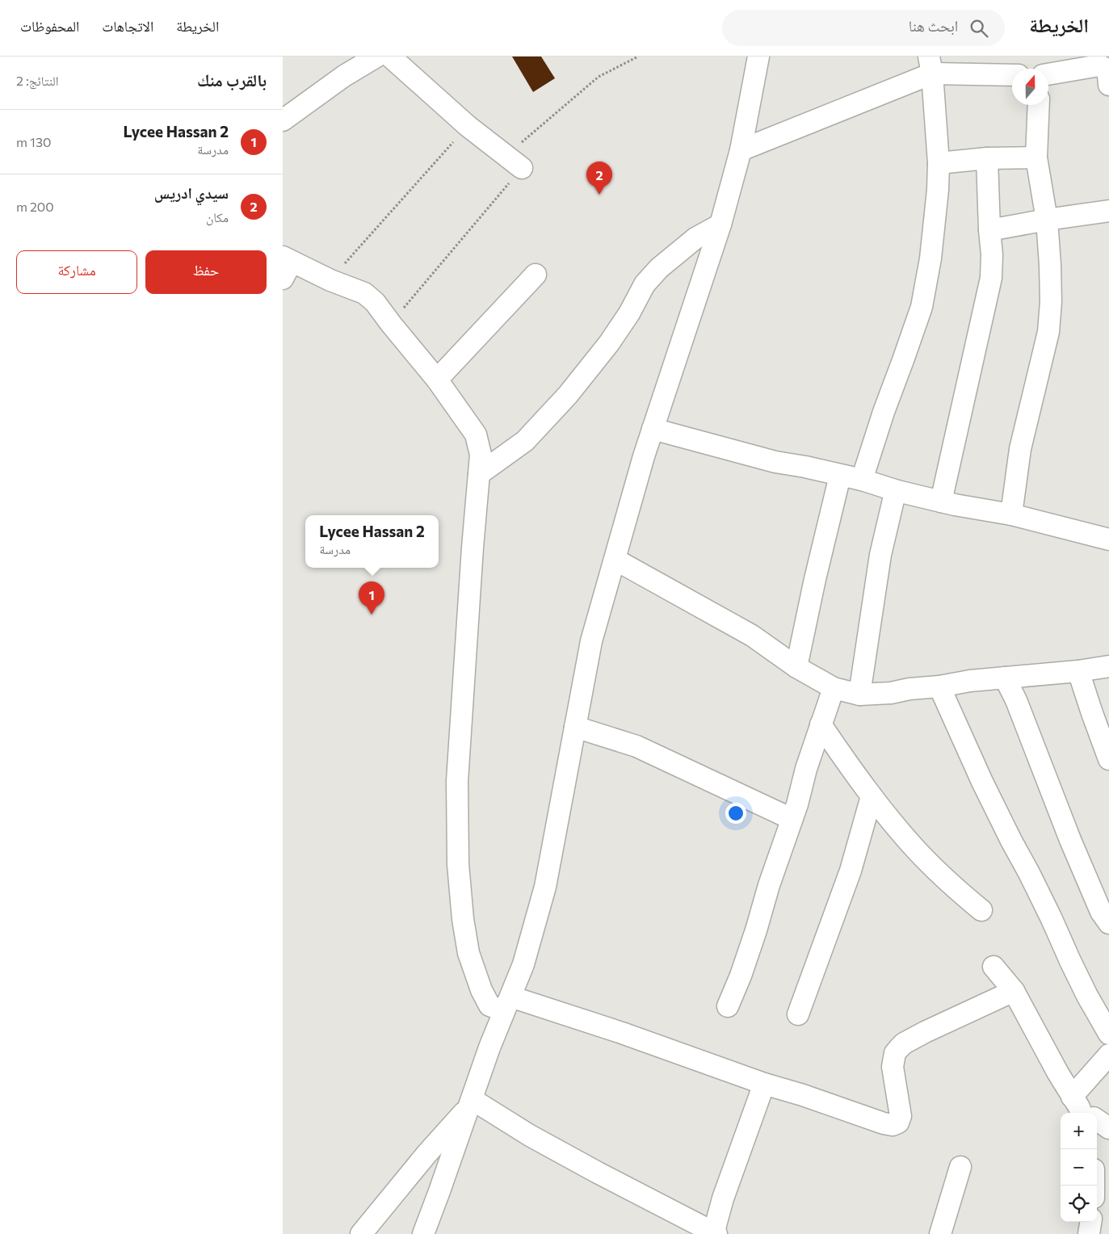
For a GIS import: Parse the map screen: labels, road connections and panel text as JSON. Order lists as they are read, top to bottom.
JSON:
{
  "north": "top",
  "page": {
    "header": "الخريطة",
    "search": "ابحث هنا",
    "nav": ["الخريطة", "الاتجاهات", "المحفوظات"],
    "heading": ["بالقرب منك", "النتائج: 2"],
    "list": [
      {
        "mark": "1",
        "name": "Lycee Hassan 2",
        "note": "مدرسة",
        "value": "130 m"
      },
      {
        "mark": "2",
        "name": "سيدي ادريس",
        "note": "مكان",
        "value": "200 m"
      }
    ],
    "pins": ["2", "1"],
    "buttons": ["حفظ", "مشاركة"],
    "popup": ["Lycee Hassan 2", "مدرسة"],
    "map_buttons": ["+", "−"]
  }
}
